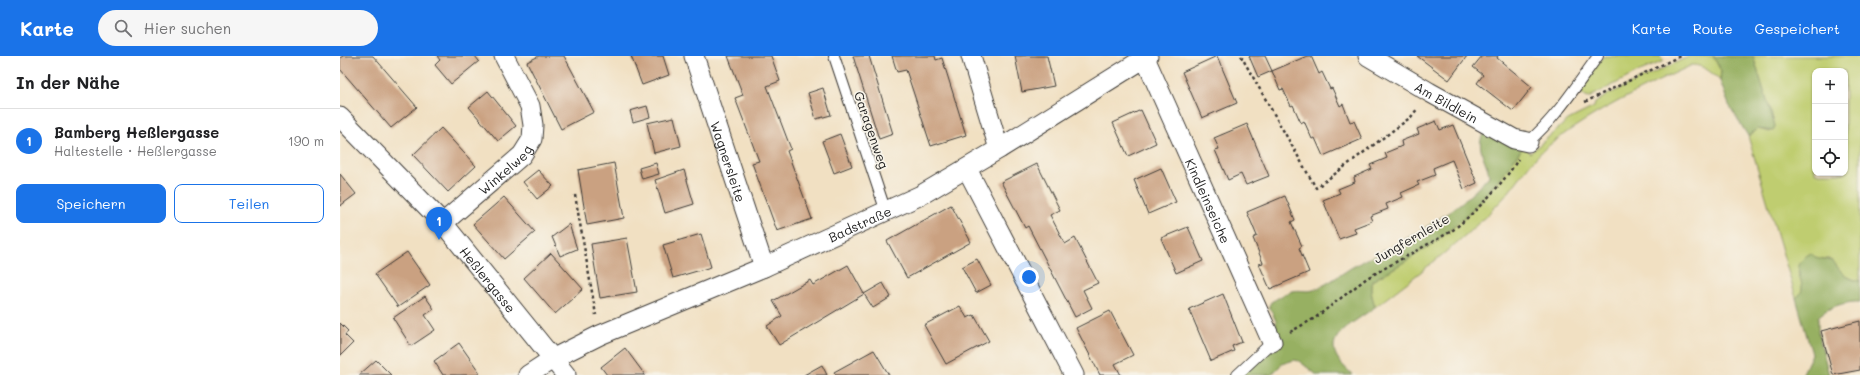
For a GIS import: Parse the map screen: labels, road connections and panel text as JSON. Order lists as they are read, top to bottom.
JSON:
{
  "streets": {
    "street": [
      "Am Bildlein",
      "Wagnersleite",
      "Winkelweg",
      "Kindleinseiche",
      "Badstraße",
      "Heßlergasse"
    ],
    "lane": ["Garagenweg"],
    "path": ["Jungfernleite"]
  },
  "crossings": [
    ["Am Bildlein", "Jungfernleite"],
    ["Garagenweg", "Badstraße"],
    ["Wagnersleite", "Badstraße"],
    ["Winkelweg", "Heßlergasse"],
    ["Kindleinseiche", "Badstraße"],
    ["Kindleinseiche", "Jungfernleite"],
    ["Badstraße", "Heßlergasse"]
  ],
  "page": {
    "header": "Karte",
    "search": "Hier suchen",
    "nav": ["Karte", "Route", "Gespeichert"],
    "heading": "In der Nähe",
    "map_buttons": ["+", "−"],
    "list": [
      {
        "mark": "1",
        "name": "Bamberg Heßlergasse",
        "note": "Haltestelle · Heßlergasse",
        "value": "190 m"
      }
    ],
    "buttons": ["Speichern", "Teilen"],
    "pins": "1"
  }
}
